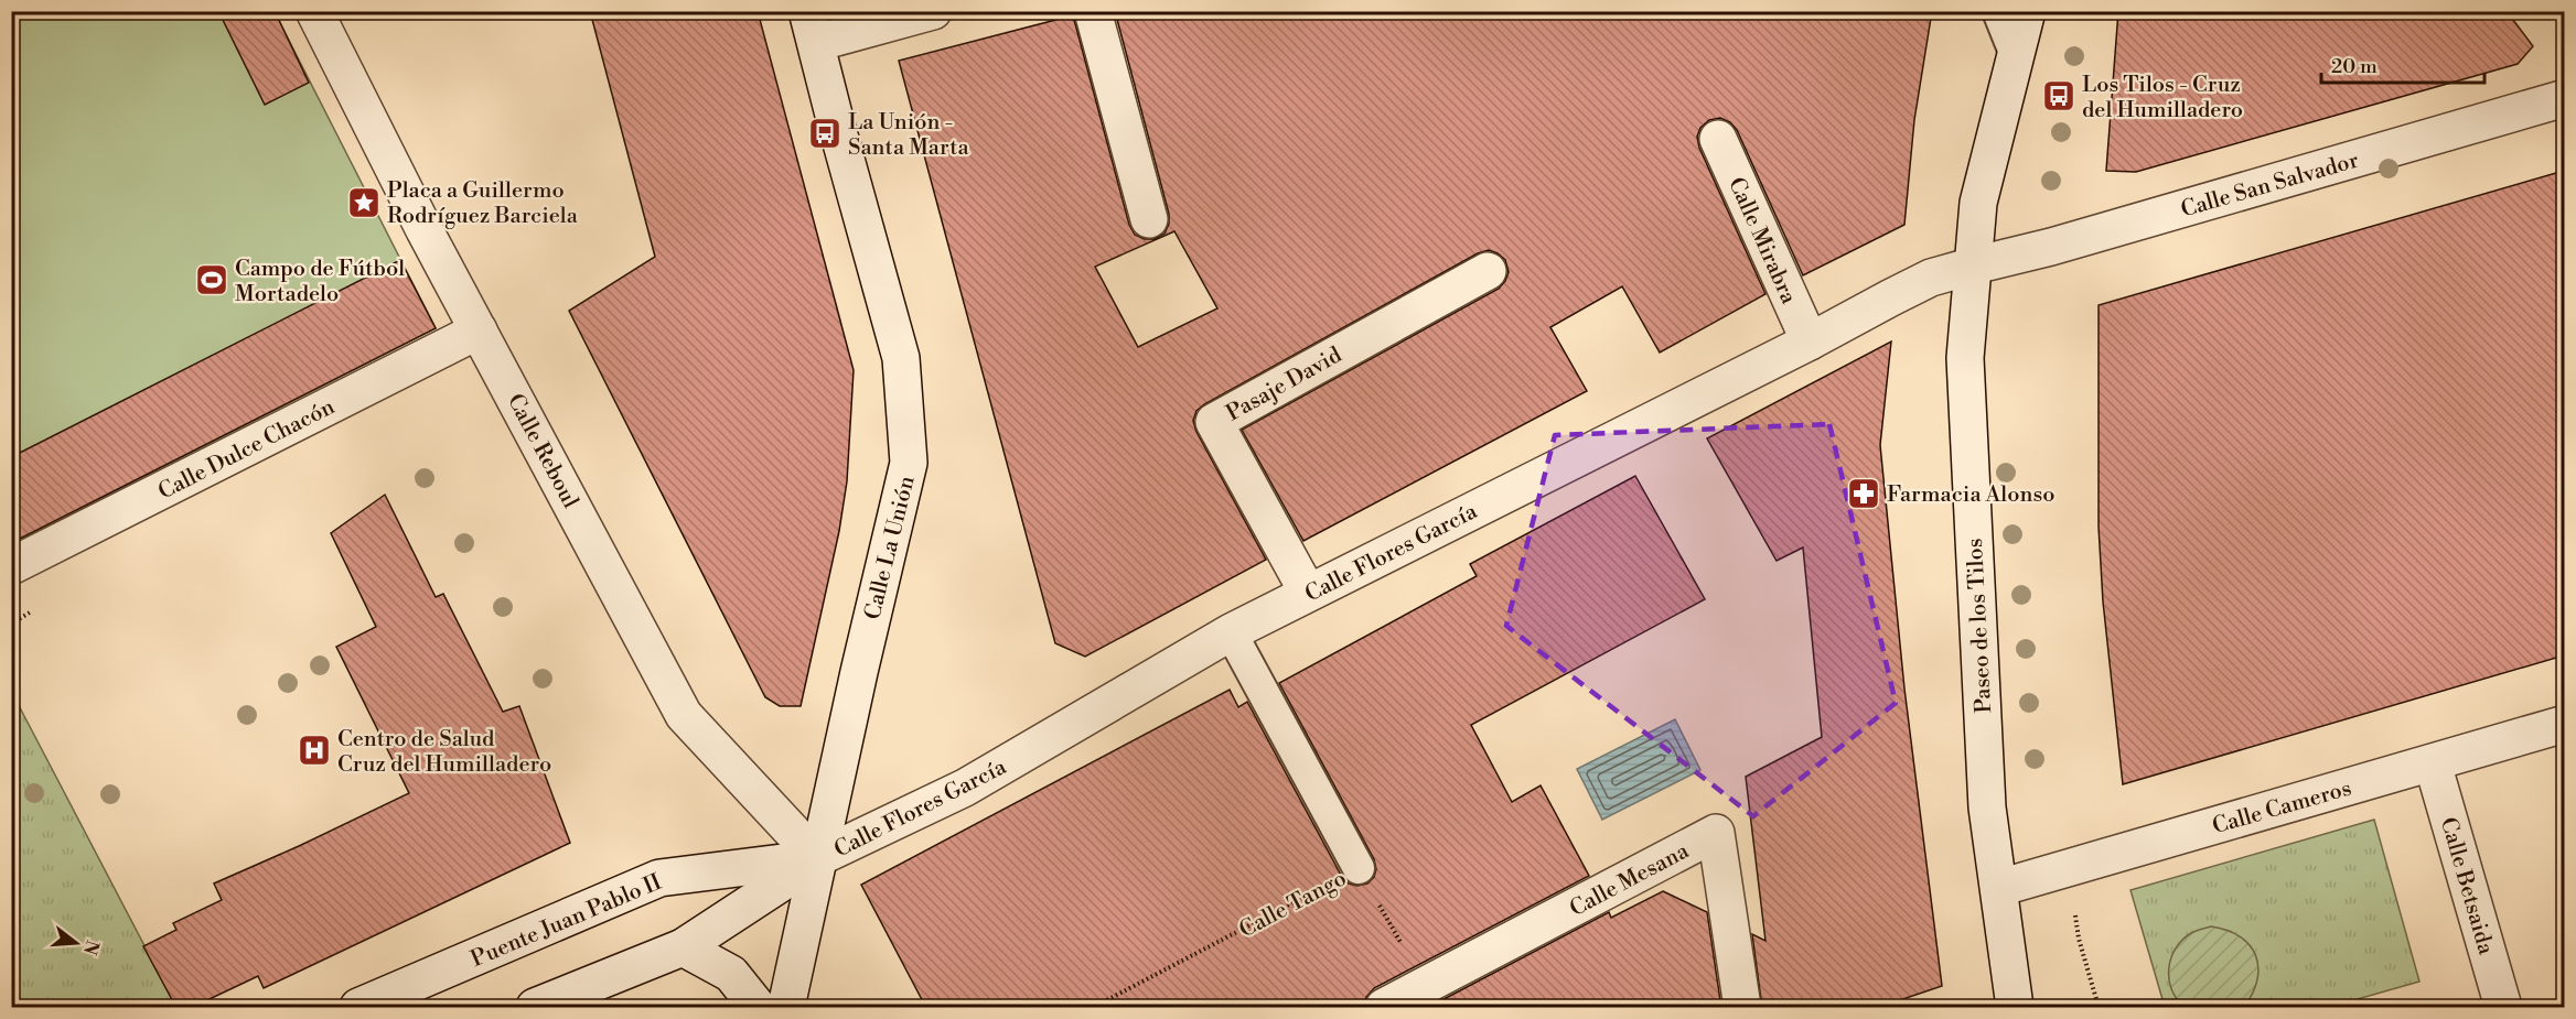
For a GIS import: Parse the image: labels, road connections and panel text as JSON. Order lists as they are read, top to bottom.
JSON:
{
  "streets": {
    "street": [
      "Calle San Salvador",
      "Calle Mirabra",
      "Pasaje David",
      "Calle Dulce Chacón",
      "Calle Reboul",
      "Calle La Unión",
      "Calle Flores García",
      "Paseo de los Tilos",
      "Calle Cameros",
      "Calle Mesana",
      "Calle Betsaida",
      "Puente Juan Pablo II"
    ],
    "lane": ["Calle Tango"]
  },
  "crossings": [
    ["Calle San Salvador", "Calle Flores García"],
    ["Calle San Salvador", "Paseo de los Tilos"],
    ["Calle Mirabra", "Calle Flores García"],
    ["Pasaje David", "Calle Flores García"],
    ["Calle Dulce Chacón", "Calle Reboul"],
    ["Calle Reboul", "Calle La Unión"],
    ["Calle Reboul", "Calle Flores García"],
    ["Calle Reboul", "Puente Juan Pablo II"],
    ["Calle La Unión", "Calle Flores García"],
    ["Calle La Unión", "Puente Juan Pablo II"],
    ["Calle Flores García", "Paseo de los Tilos"],
    ["Calle Flores García", "Calle Tango"],
    ["Calle Flores García", "Puente Juan Pablo II"],
    ["Paseo de los Tilos", "Calle Cameros"],
    ["Calle Cameros", "Calle Betsaida"]
  ],
  "places": {
    "bus stop": ["Los Tilos - Cruz del Humilladero", "La Unión - Santa Marta"],
    "place": ["Placa a Guillermo Rodríguez Barciela"],
    "sports": ["Campo de Fútbol Mortadelo"],
    "pharmacy": ["Farmacia Alonso"],
    "hospital": ["Centro de Salud Cruz del Humilladero"]
  },
  "scale_bar": "20 m",
  "north": "right"
}
